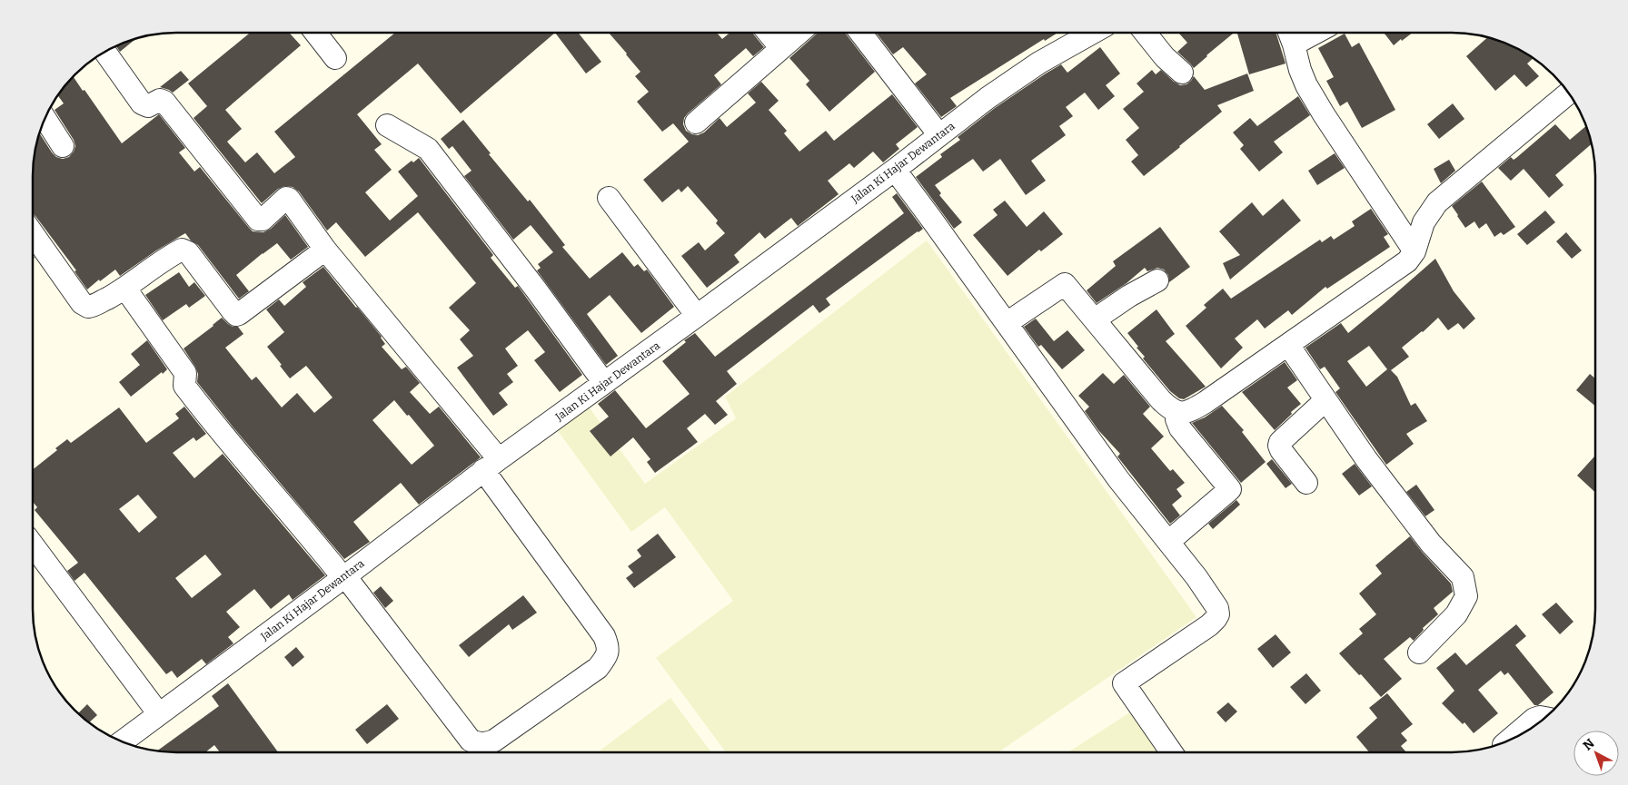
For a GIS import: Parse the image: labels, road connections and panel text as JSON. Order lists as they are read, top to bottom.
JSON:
{
  "streets": {
    "street": ["Jalan Ki Hajar Dewantara"]
  },
  "north": "top left"
}
